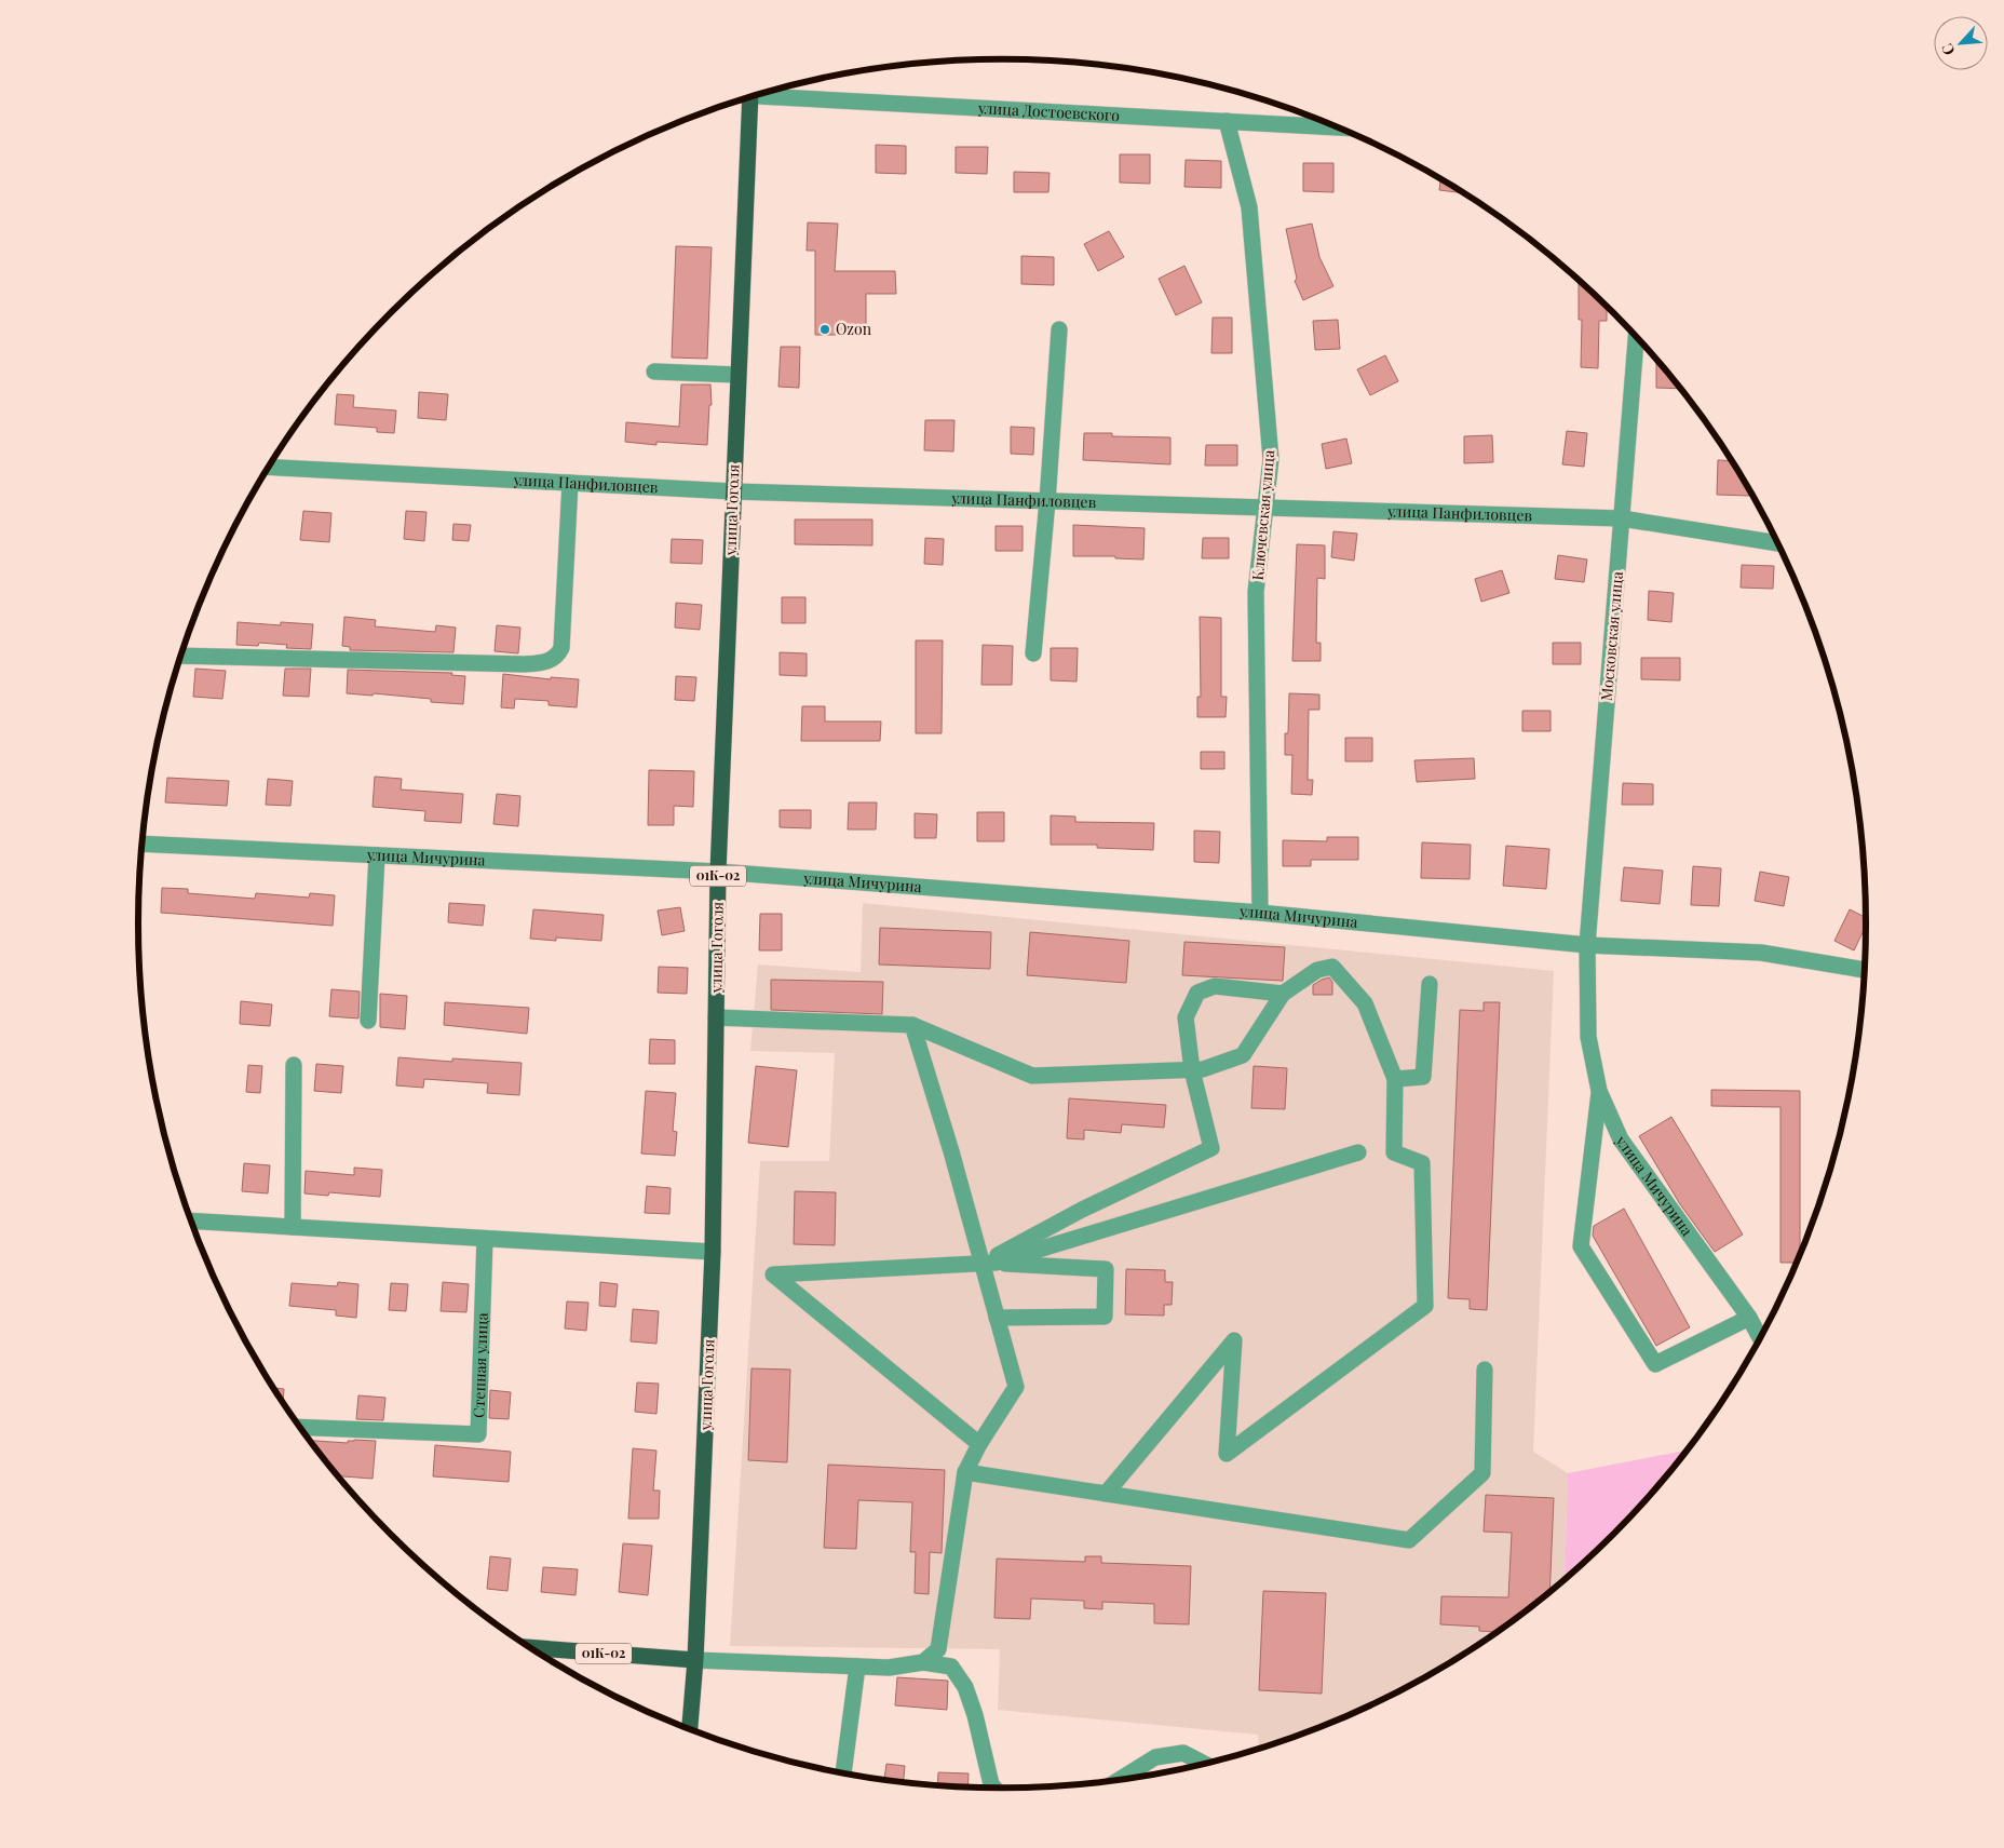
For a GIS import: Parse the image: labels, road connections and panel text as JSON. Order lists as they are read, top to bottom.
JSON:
{
  "streets": {
    "main road": ["улица Гоголя", "01К-02"],
    "street": [
      "улица Достоевского",
      "улица Панфиловцев",
      "Ключевская улица",
      "Московская улица",
      "улица Мичурина",
      "Степная улица"
    ]
  },
  "crossings": [
    ["улица Достоевского", "Ключевская улица"],
    ["улица Панфиловцев", "улица Гоголя"],
    ["улица Панфиловцев", "Ключевская улица"],
    ["улица Панфиловцев", "Московская улица"],
    ["улица Гоголя", "улица Мичурина"],
    ["улица Гоголя", "01К-02"],
    ["Ключевская улица", "улица Мичурина"],
    ["Московская улица", "улица Мичурина"]
  ],
  "places": ["Ozon"],
  "north": "bottom left"
}
